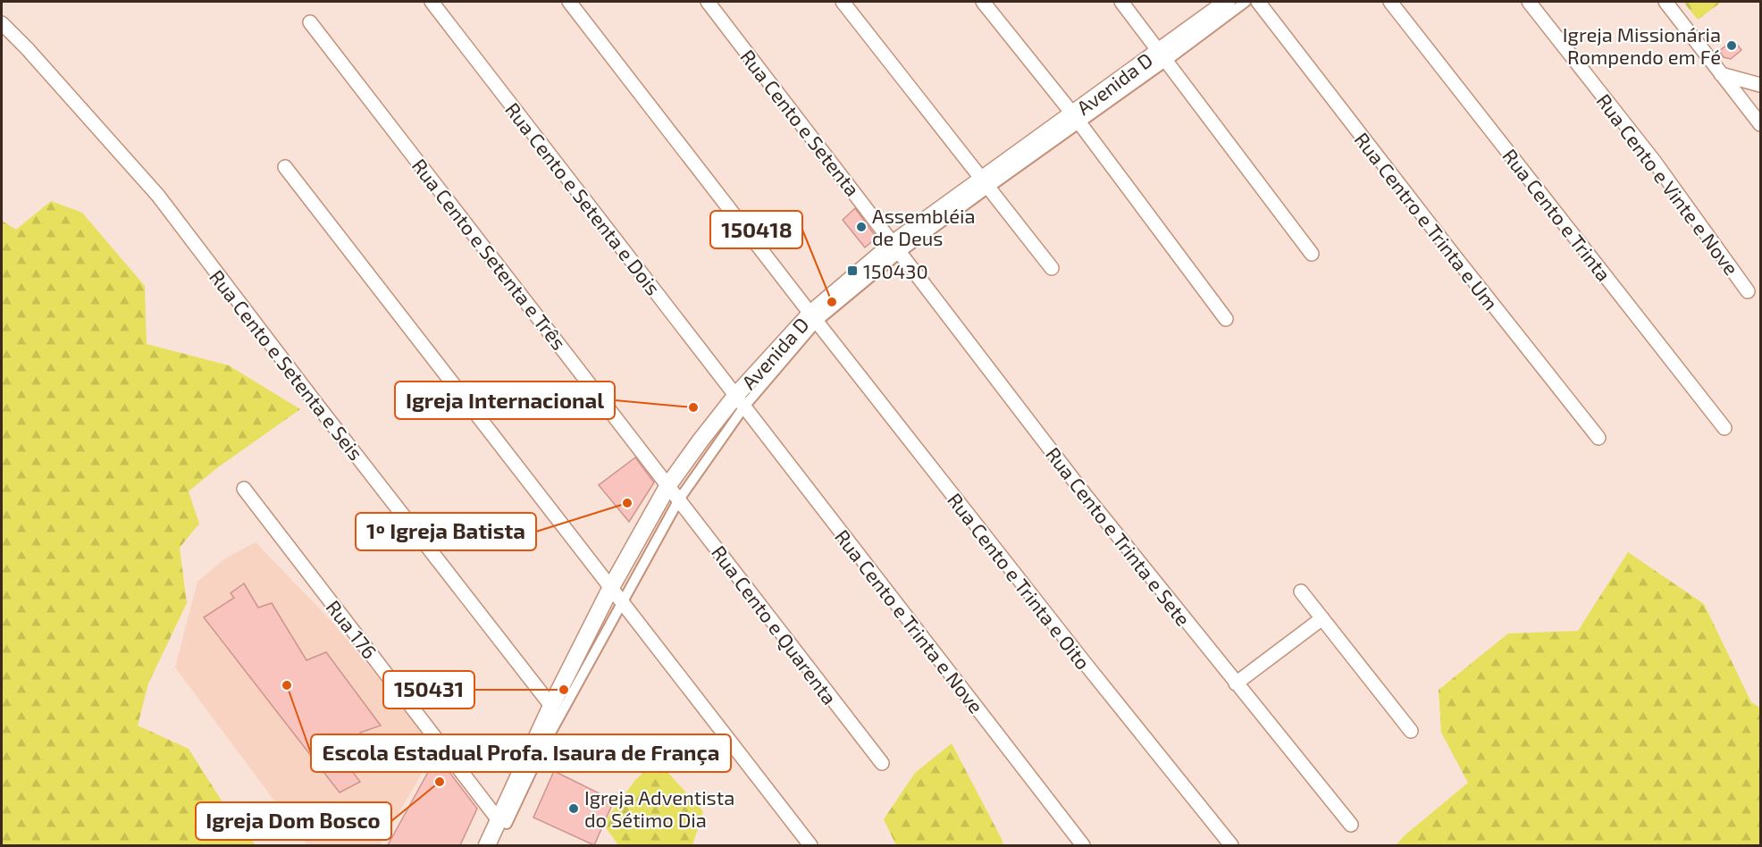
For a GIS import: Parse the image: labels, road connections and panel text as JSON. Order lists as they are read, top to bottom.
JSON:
{
  "streets": {
    "street": [
      "Avenida D",
      "Rua Cento e Setenta",
      "Rua Cento e Vinte e Nove",
      "Rua Cento e Setenta e Dois",
      "Rua Cento e Trinta",
      "Rua Centro e Trinta e Um",
      "Rua Cento e Setenta e Três",
      "Rua Cento e Setenta e Seis",
      "Rua Cento e Trinta e Sete",
      "Rua Cento e Trinta e Oito",
      "Rua Cento e Trinta e Nove",
      "Rua Cento e Quarenta",
      "Rua 176"
    ]
  },
  "crossings": [
    ["Avenida D", "Rua Cento e Setenta"],
    ["Avenida D", "Rua Cento e Setenta e Dois"],
    ["Avenida D", "Rua Cento e Setenta e Três"],
    ["Avenida D", "Rua Cento e Setenta e Seis"],
    ["Avenida D", "Rua Cento e Trinta e Sete"],
    ["Avenida D", "Rua Cento e Trinta e Oito"],
    ["Avenida D", "Rua Cento e Trinta e Nove"],
    ["Avenida D", "Rua Cento e Quarenta"],
    ["Avenida D", "Rua 176"],
    ["Rua Cento e Setenta", "Rua Cento e Trinta e Sete"],
    ["Rua Cento e Setenta e Dois", "Rua Cento e Trinta e Nove"],
    ["Rua Cento e Setenta e Três", "Rua Cento e Quarenta"]
  ],
  "places": {
    "other": [
      "Igreja Missionária Rompendo em Fé",
      "Assembléia de Deus",
      "150418",
      "Igreja Internacional",
      "1º Igreja Batista",
      "Escola Estadual Profa. Isaura de França",
      "150431",
      "Igreja Dom Bosco",
      "Igreja Adventista do Sétimo Dia"
    ],
    "transit": ["150430"]
  }
}
